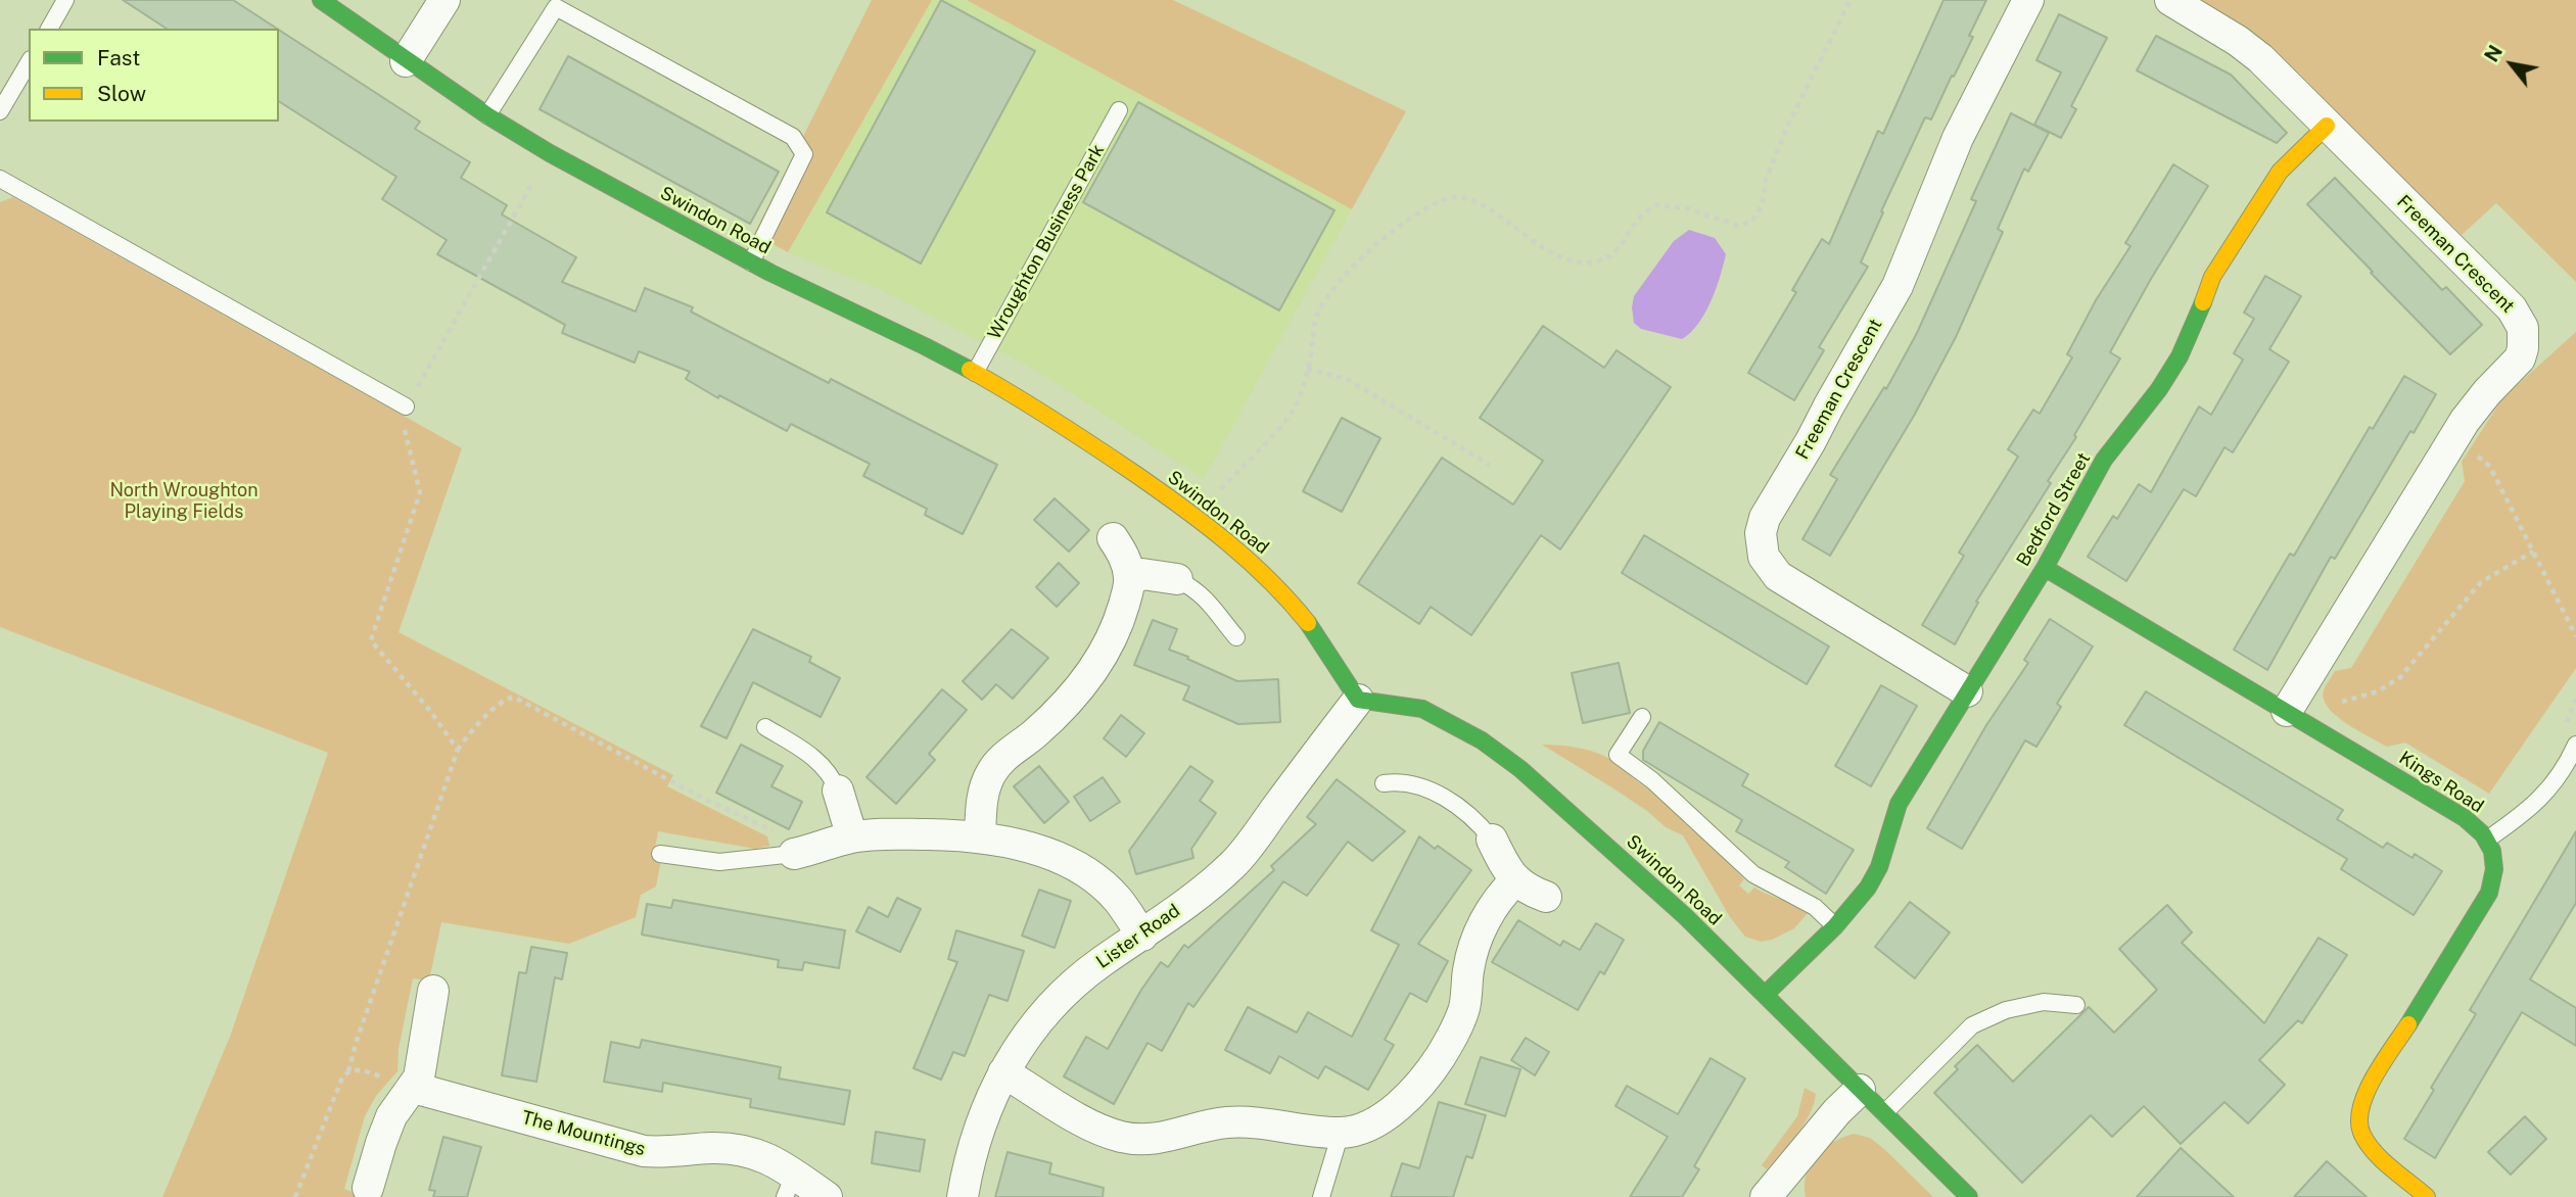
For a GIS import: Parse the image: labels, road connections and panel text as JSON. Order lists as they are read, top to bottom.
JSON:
{
  "streets": {
    "main road": ["Swindon Road", "Bedford Street", "Kings Road"],
    "street": ["Freeman Crescent", "Lister Road", "The Mountings"],
    "lane": ["Wroughton Business Park"]
  },
  "crossings": [
    ["Swindon Road", "Wroughton Business Park"],
    ["Swindon Road", "Bedford Street"],
    ["Swindon Road", "Lister Road"],
    ["Freeman Crescent", "Bedford Street"],
    ["Freeman Crescent", "Kings Road"],
    ["Bedford Street", "Kings Road"]
  ],
  "parks": ["North Wroughton Playing Fields"],
  "legend": ["Fast", "Slow"],
  "north": "top left"
}
